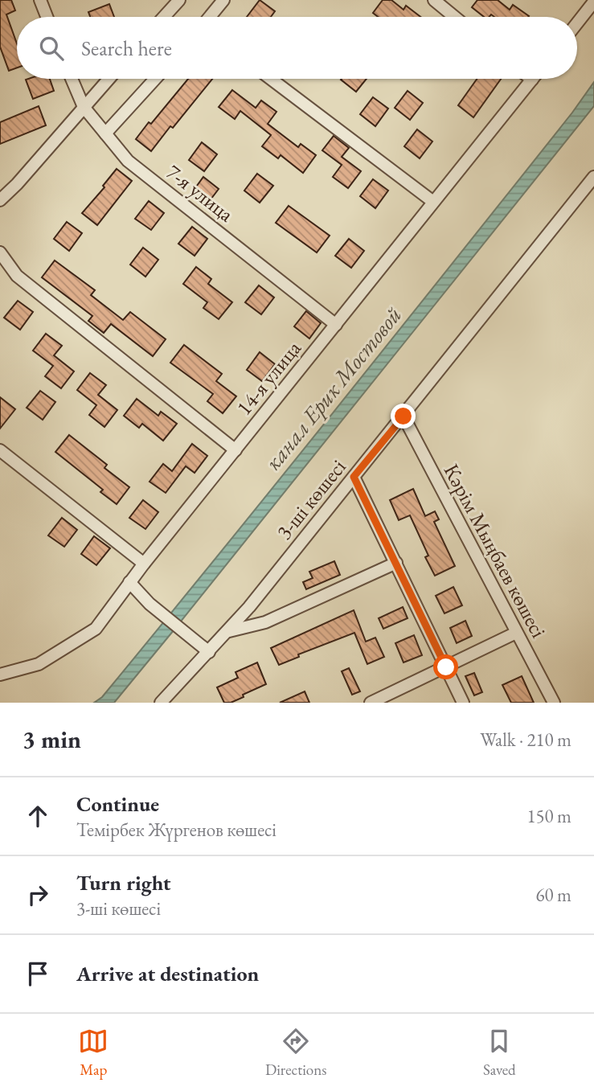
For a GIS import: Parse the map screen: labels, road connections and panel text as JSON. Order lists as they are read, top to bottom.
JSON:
{
  "streets": {
    "street": [
      "7-я улица",
      "14-я улица",
      "3-ші көшесі",
      "Кәрім Мыңбаев көшесі"
    ]
  },
  "crossings": [
    ["7-я улица", "14-я улица"],
    ["3-ші көшесі", "Кәрім Мыңбаев көшесі"]
  ],
  "water": ["канал Ерик Мостовой"],
  "page": {
    "search": "Search here",
    "heading": ["3 min", "Walk · 210 m"],
    "list": [
      ["Continue", "Темірбек Жүргенов көшесі", "150 m"],
      ["Turn right", "3-ші көшесі", "60 m"],
      "Arrive at destination"
    ],
    "nav": ["Map", "Directions", "Saved"]
  }
}
